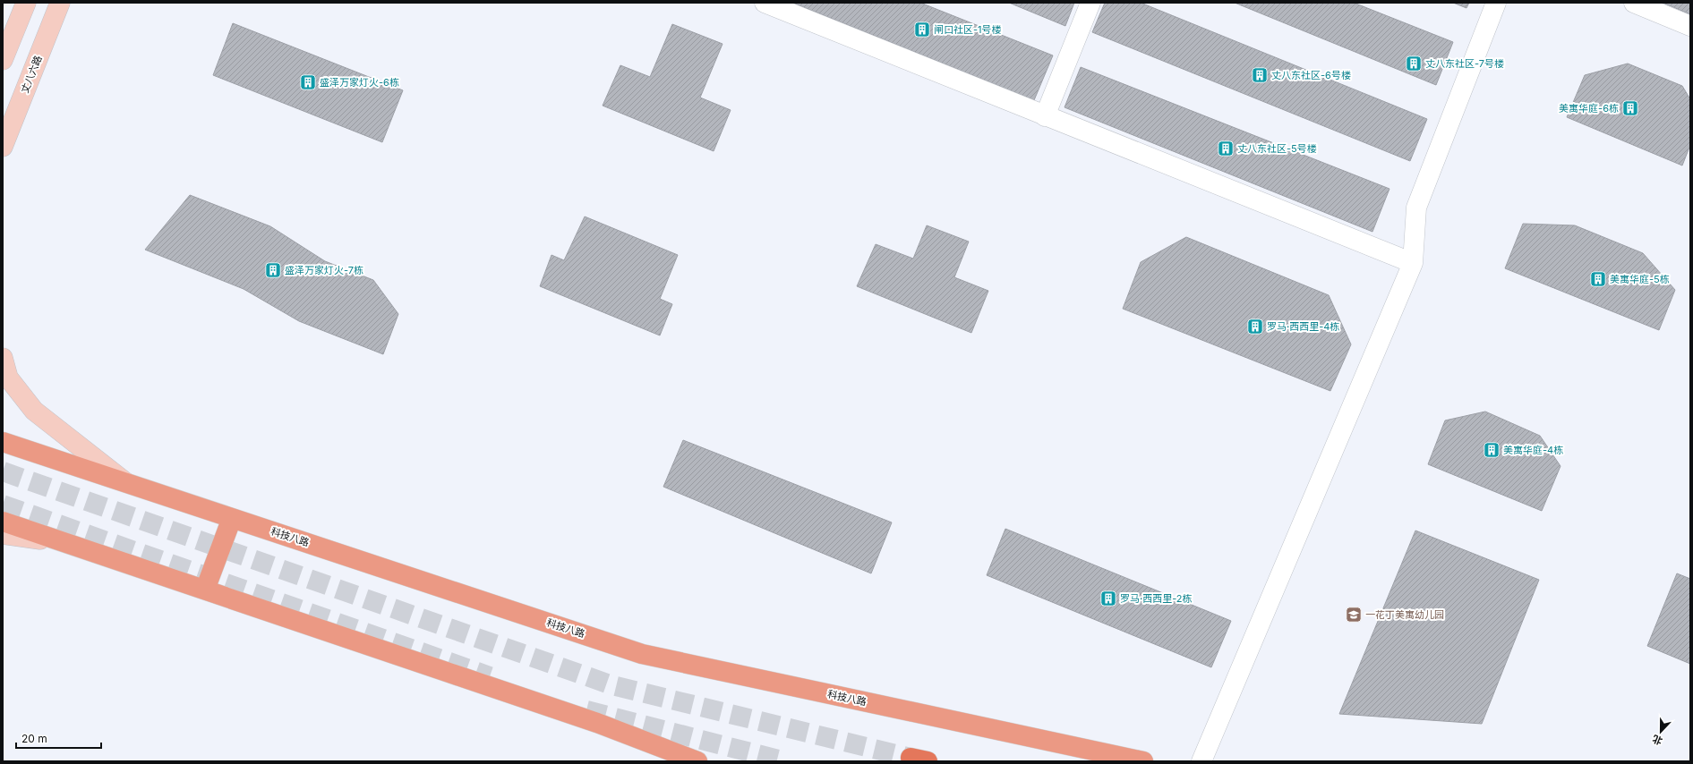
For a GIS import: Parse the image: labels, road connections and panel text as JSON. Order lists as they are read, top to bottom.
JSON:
{
  "streets": {
    "main road": ["丈八六路", "科技八路"]
  },
  "places": {
    "building": [
      "闸口社区-1号楼",
      "丈八东社区-7号楼",
      "丈八东社区-6号楼",
      "盛泽万家灯火-6栋",
      "美寓华庭-6栋",
      "丈八东社区-5号楼",
      "盛泽万家灯火-7栋",
      "美寓华庭-5栋",
      "罗马·西西里-4栋",
      "美寓华庭-4栋",
      "罗马·西西里-2栋"
    ],
    "school or university": ["一花丁美寓幼儿园"]
  },
  "scale_bar": "20 m",
  "north": "bottom"
}
